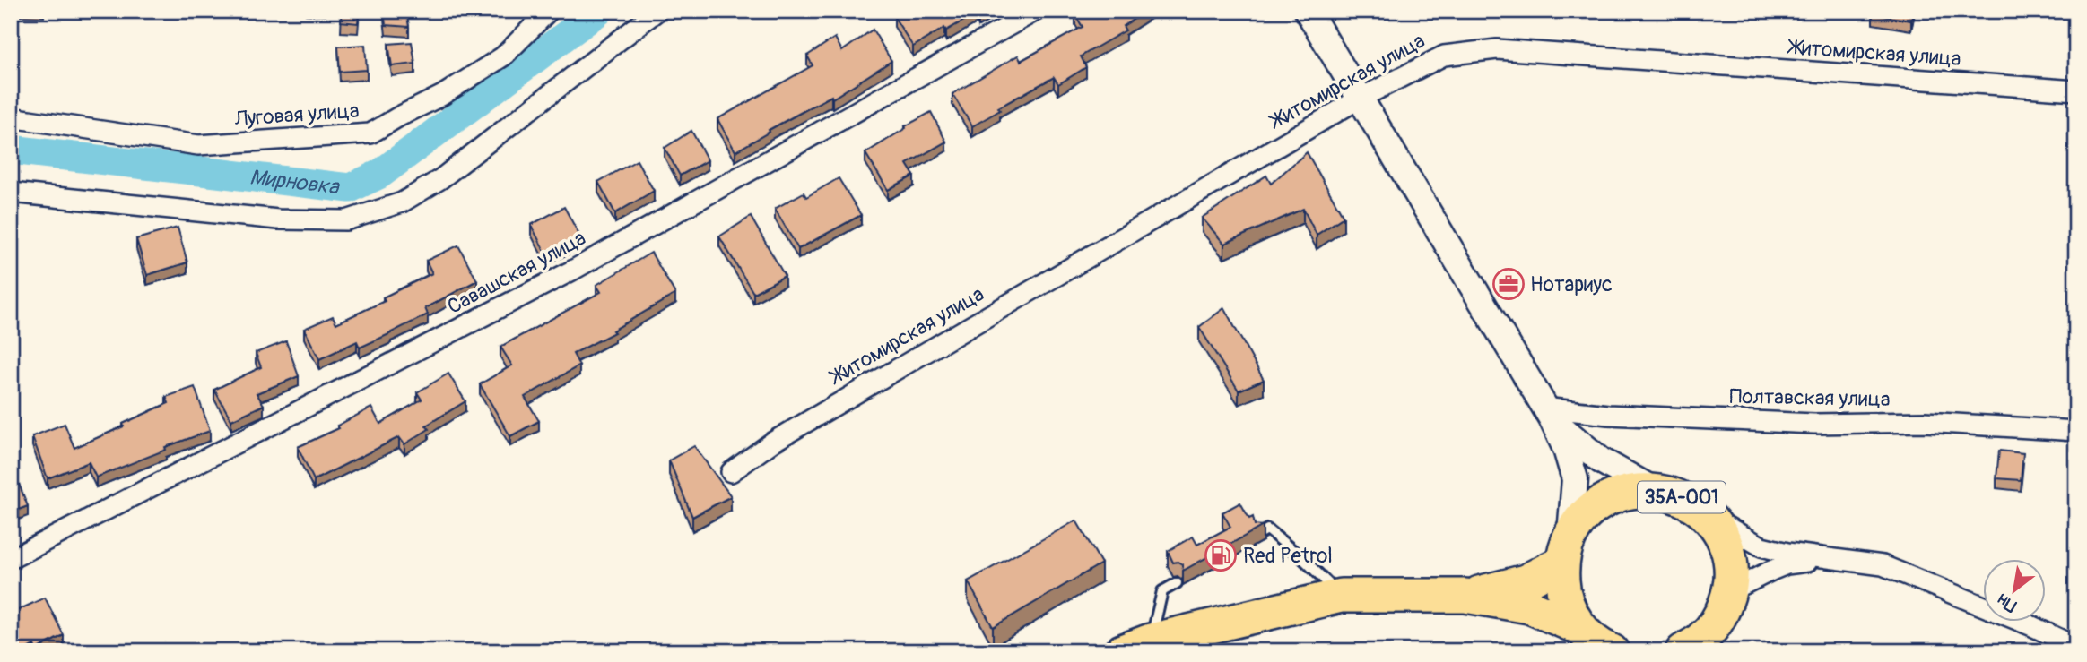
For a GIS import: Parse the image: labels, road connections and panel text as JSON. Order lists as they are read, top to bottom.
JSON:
{
  "streets": {
    "highway": ["35А-001"],
    "street": [
      "Житомирская улица",
      "Луговая улица",
      "Савашская улица",
      "Полтавская улица"
    ]
  },
  "water": ["Мирновка"],
  "places": {
    "office": ["Нотариус"],
    "fuel station": ["Red Petrol"]
  },
  "north": "bottom left"
}
